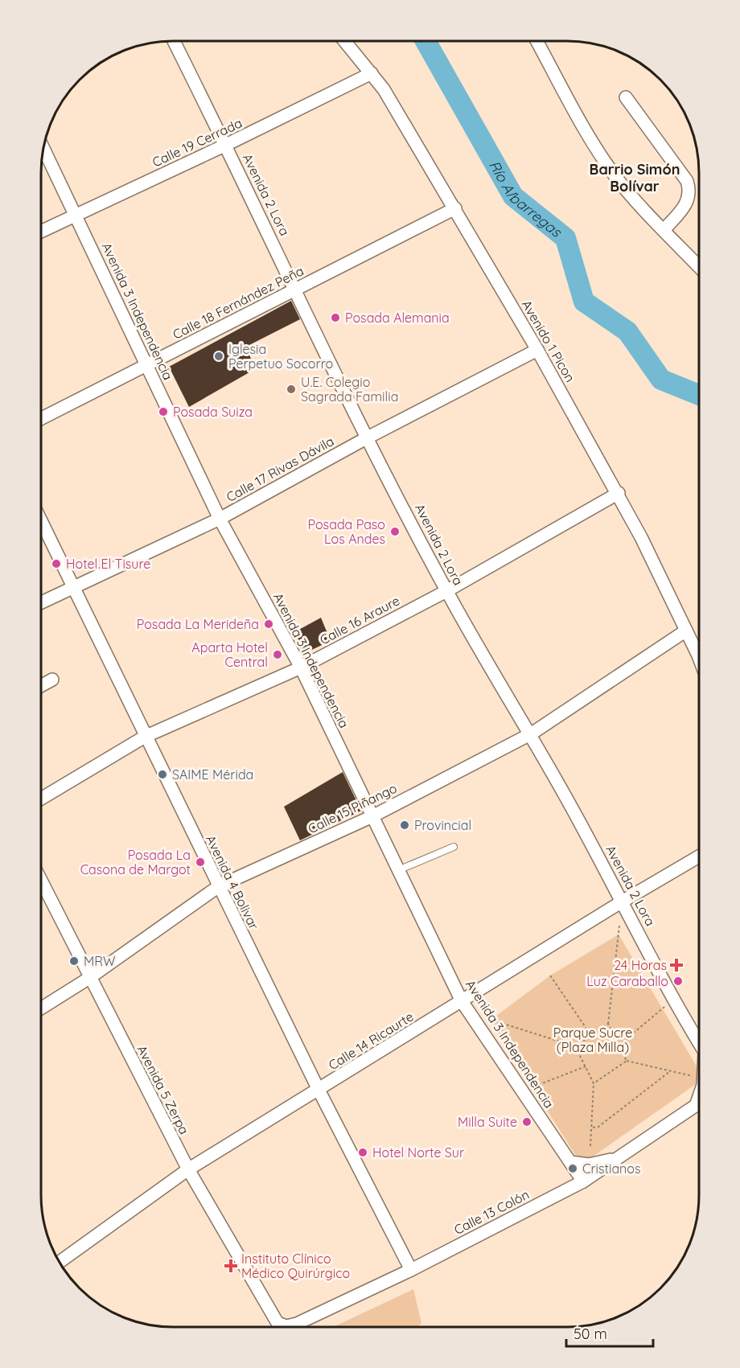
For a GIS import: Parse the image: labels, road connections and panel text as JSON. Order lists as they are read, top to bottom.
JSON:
{
  "streets": {
    "street": [
      "Calle 19 Cerrada",
      "Avenida 2 Lora",
      "Calle 18 Fernández Peña",
      "Avenida 3 Independencia",
      "Avenido 1 Picon",
      "Calle 17 Rivas Dávila",
      "Calle 16 Araure",
      "Calle 15 Piñango",
      "Avenida 4 Bolivar",
      "Calle 14 Ricaurte",
      "Avenida 5 Zerpa",
      "Calle 13 Colón"
    ]
  },
  "crossings": [
    ["Calle 19 Cerrada", "Avenida 2 Lora"],
    ["Calle 19 Cerrada", "Avenida 3 Independencia"],
    ["Calle 19 Cerrada", "Avenido 1 Picon"],
    ["Avenida 2 Lora", "Calle 18 Fernández Peña"],
    ["Avenida 2 Lora", "Calle 17 Rivas Dávila"],
    ["Avenida 2 Lora", "Calle 16 Araure"],
    ["Avenida 2 Lora", "Calle 15 Piñango"],
    ["Avenida 2 Lora", "Calle 14 Ricaurte"],
    ["Calle 18 Fernández Peña", "Avenida 3 Independencia"],
    ["Calle 18 Fernández Peña", "Avenido 1 Picon"],
    ["Avenida 3 Independencia", "Calle 17 Rivas Dávila"],
    ["Avenida 3 Independencia", "Calle 16 Araure"],
    ["Avenida 3 Independencia", "Calle 15 Piñango"],
    ["Avenida 3 Independencia", "Calle 14 Ricaurte"],
    ["Avenida 3 Independencia", "Calle 13 Colón"],
    ["Avenido 1 Picon", "Calle 17 Rivas Dávila"],
    ["Avenido 1 Picon", "Calle 16 Araure"],
    ["Avenido 1 Picon", "Calle 15 Piñango"],
    ["Calle 17 Rivas Dávila", "Avenida 4 Bolivar"],
    ["Calle 16 Araure", "Avenida 4 Bolivar"],
    ["Calle 15 Piñango", "Avenida 4 Bolivar"],
    ["Calle 15 Piñango", "Avenida 5 Zerpa"],
    ["Avenida 4 Bolivar", "Calle 14 Ricaurte"],
    ["Avenida 4 Bolivar", "Calle 13 Colón"],
    ["Calle 14 Ricaurte", "Avenida 5 Zerpa"],
    ["Avenida 5 Zerpa", "Calle 13 Colón"]
  ],
  "districts": ["Barrio Simón Bolívar"],
  "water": ["Río Albarregas"],
  "parks": ["Parque Sucre (Plaza Milla)"],
  "places": {
    "other": [
      "Posada Alemania",
      "Iglesia Perpetuo Socorro",
      "U.E. Colegio Sagrada Familia",
      "Posada Suiza",
      "Posada Paso Los Andes",
      "Hotel El Tisure",
      "Posada La Merideña",
      "Aparta Hotel Central",
      "SAIME Mérida",
      "Provincial",
      "Posada La Casona de Margot",
      "MRW",
      "Luz Caraballo",
      "Milla Suite",
      "Hotel Norte Sur",
      "Cristianos"
    ],
    "health": ["24 Horas", "Instituto Clínico Médico Quirúrgico"]
  },
  "scale_bar": "50 m"
}
